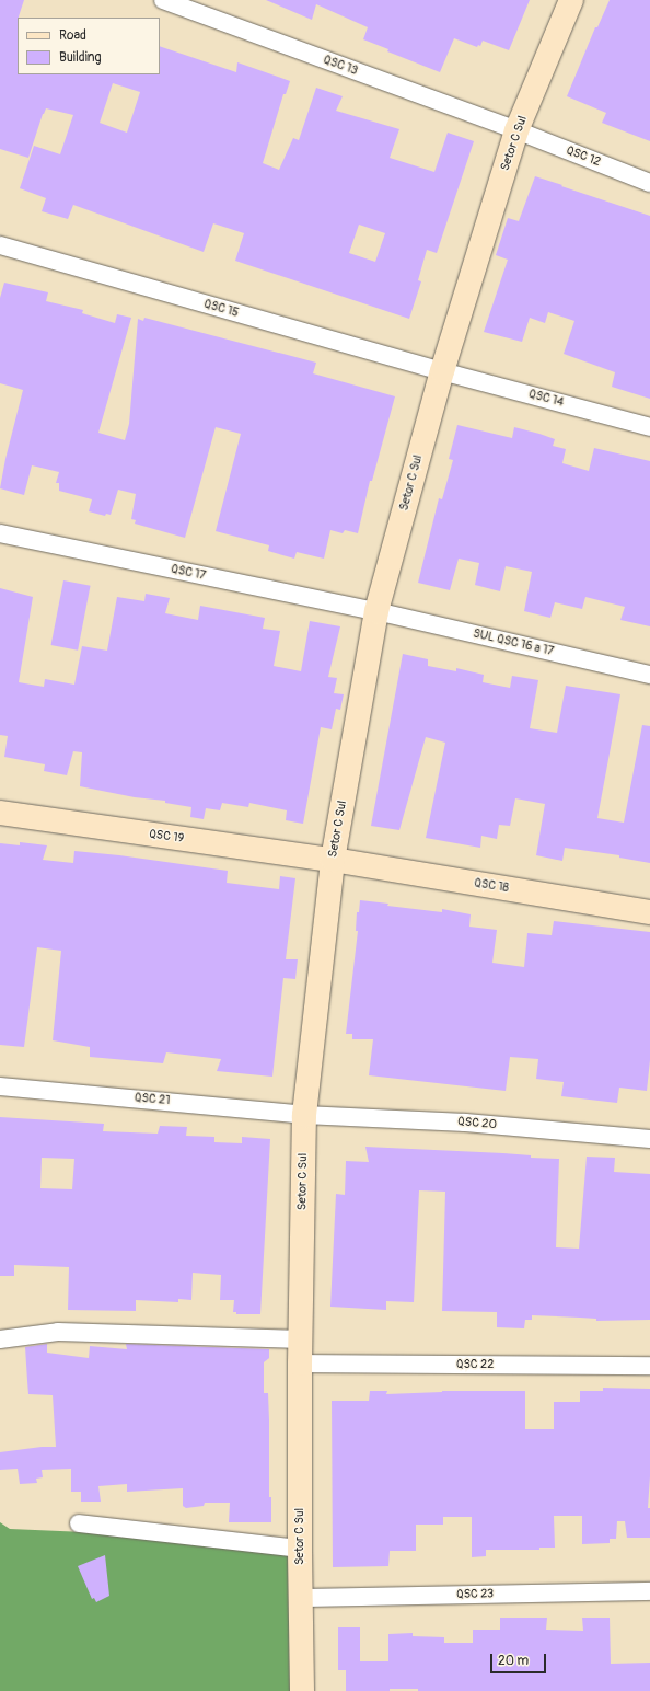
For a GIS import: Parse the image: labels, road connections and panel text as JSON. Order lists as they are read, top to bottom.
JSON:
{
  "streets": {
    "street": [
      "QSC 13",
      "Setor C Sul",
      "QSC 12",
      "QSC 15",
      "QSC 14",
      "QSC 17",
      "SUL QSC 16 a 17",
      "QSC 19",
      "QSC 18",
      "QSC 21",
      "QSC 20",
      "QSC 22",
      "QSC 23"
    ]
  },
  "crossings": [
    ["QSC 13", "Setor C Sul"],
    ["QSC 13", "QSC 12"],
    ["Setor C Sul", "QSC 12"],
    ["Setor C Sul", "QSC 15"],
    ["Setor C Sul", "QSC 14"],
    ["Setor C Sul", "QSC 17"],
    ["Setor C Sul", "SUL QSC 16 a 17"],
    ["Setor C Sul", "QSC 19"],
    ["Setor C Sul", "QSC 18"],
    ["Setor C Sul", "QSC 21"],
    ["Setor C Sul", "QSC 20"],
    ["Setor C Sul", "QSC 22"],
    ["Setor C Sul", "QSC 23"],
    ["QSC 15", "QSC 14"],
    ["QSC 17", "SUL QSC 16 a 17"],
    ["QSC 19", "QSC 18"],
    ["QSC 21", "QSC 20"]
  ],
  "legend": ["Road", "Building"],
  "scale_bar": "20 m"
}
